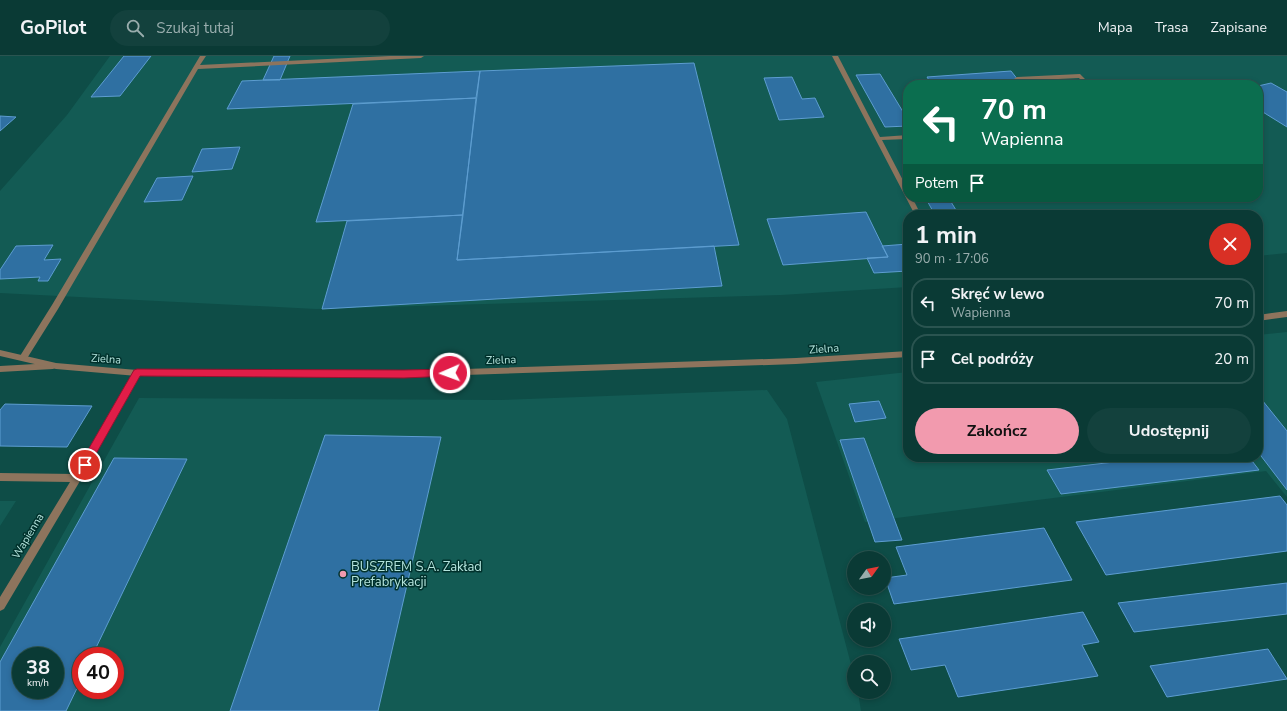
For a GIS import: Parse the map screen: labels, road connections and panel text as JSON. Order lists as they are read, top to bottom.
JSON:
{
  "streets": {
    "street": ["Zielna", "Wapienna"]
  },
  "crossings": [
    ["Zielna", "Wapienna"]
  ],
  "places": ["BUSZREM S.A. Zakład Prefabrykacji"],
  "north": "top right",
  "page": {
    "header": "GoPilot",
    "search": "Szukaj tutaj",
    "nav": ["Mapa", "Trasa", "Zapisane"],
    "turn": ["70 m", "Wapienna"],
    "then": "Potem",
    "heading": ["1 min", "90 m · 17:06"],
    "list": [
      {
        "name": "Skręć w lewo",
        "note": "Wapienna",
        "value": "70 m"
      },
      {
        "name": "Cel podróży",
        "value": "20 m"
      }
    ],
    "buttons": ["Zakończ", "Udostępnij"],
    "speed": "38 km/h",
    "limit": "40"
  }
}
